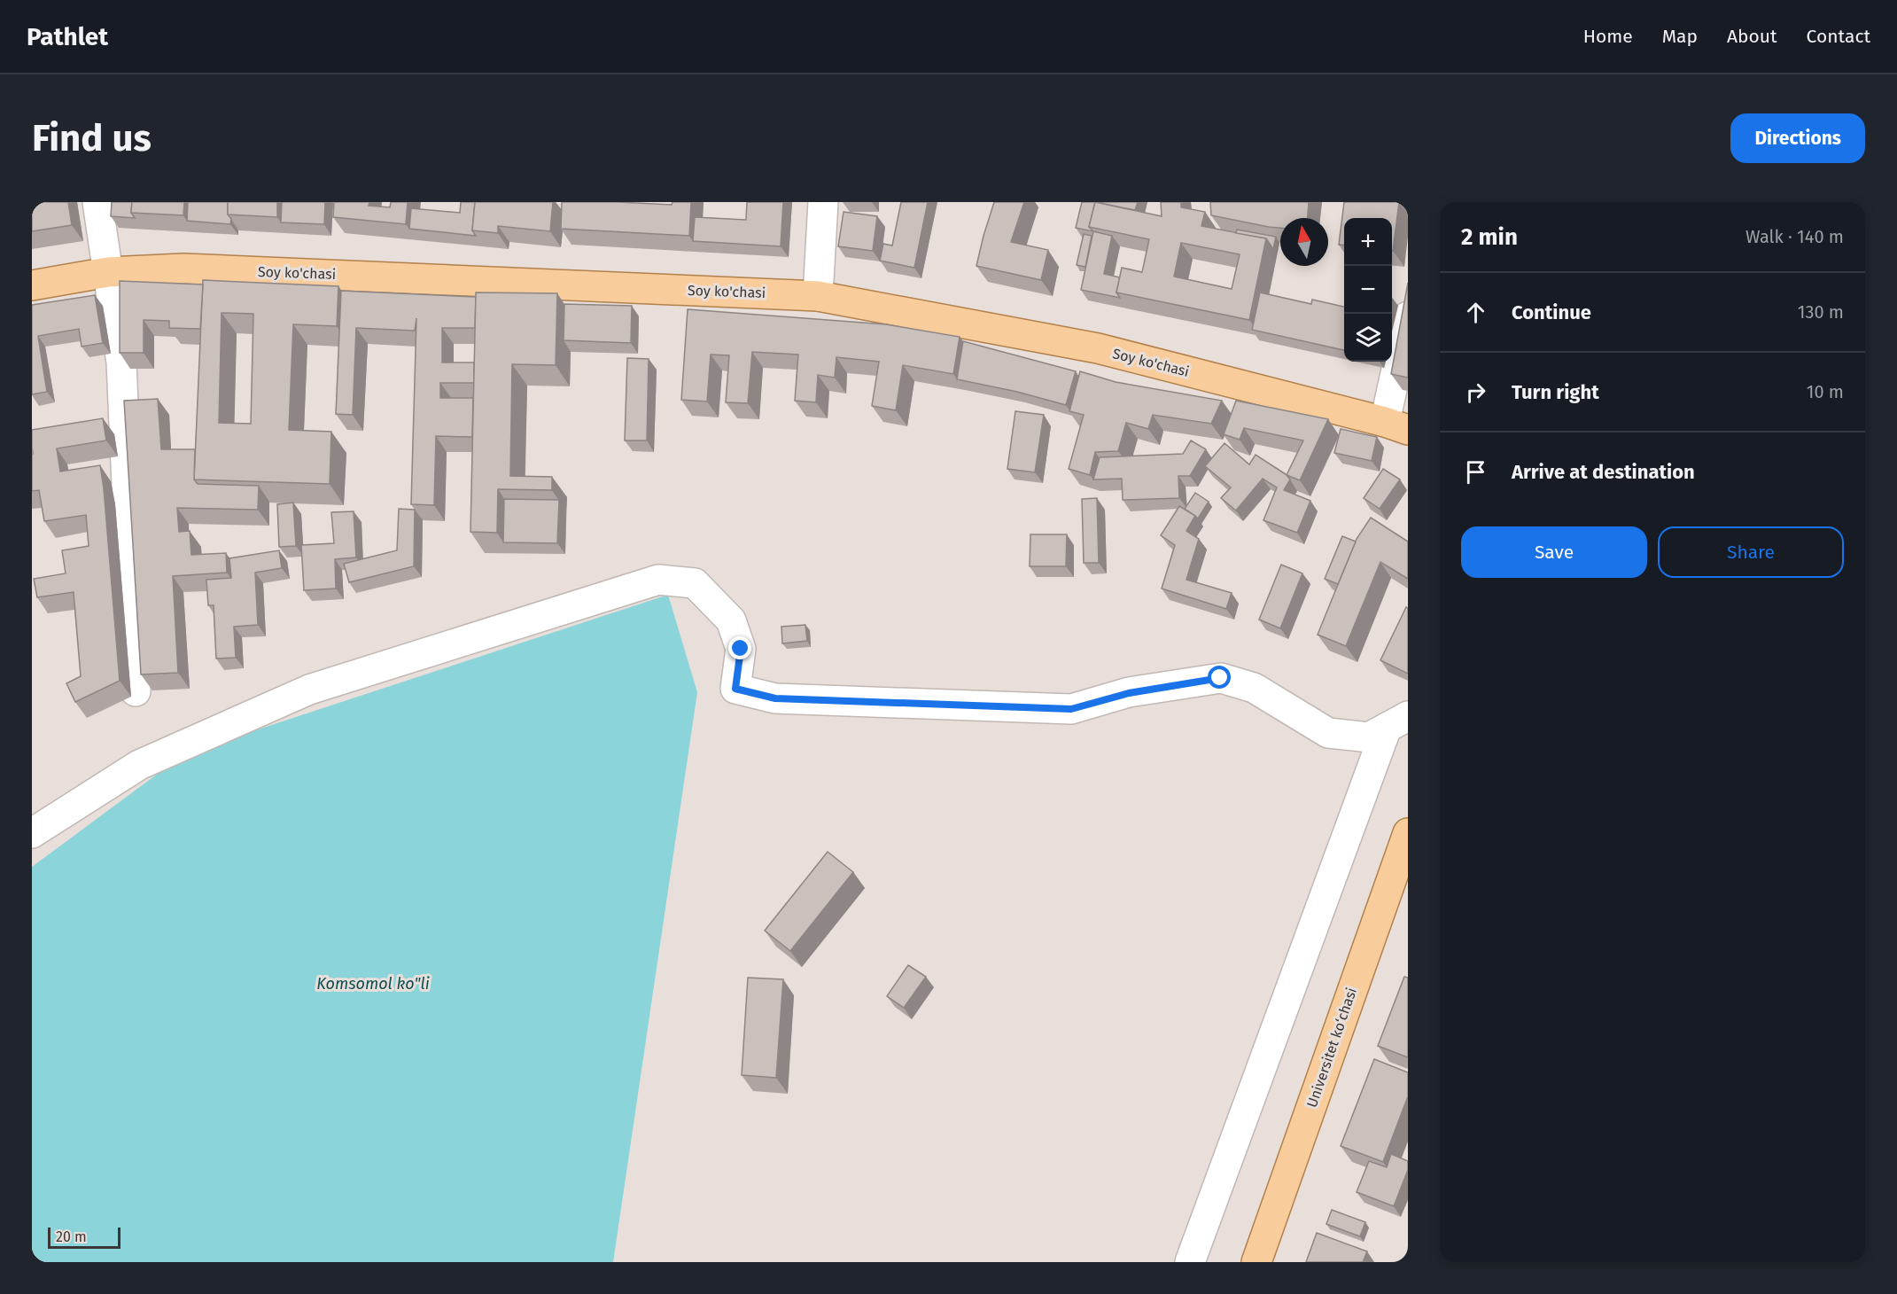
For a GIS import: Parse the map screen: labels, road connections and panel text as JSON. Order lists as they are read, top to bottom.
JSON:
{
  "streets": {
    "main road": ["Soy ko'chasi", "Universitet kо‘chasi"]
  },
  "water": ["Komsomol ko\"li"],
  "scale_bar": "20 m",
  "north": "top",
  "page": {
    "header": "Pathlet",
    "nav": [
      "Home",
      "Map",
      "About",
      "Contact"
    ],
    "buttons": [
      "Directions",
      ["Save", "Share"]
    ],
    "title": "Find us",
    "heading": ["2 min", "Walk · 140 m"],
    "map_buttons": ["+", "−"],
    "list": [
      ["Continue", "130 m"],
      ["Turn right", "10 m"],
      "Arrive at destination"
    ],
    "scale": "20 m"
  }
}
